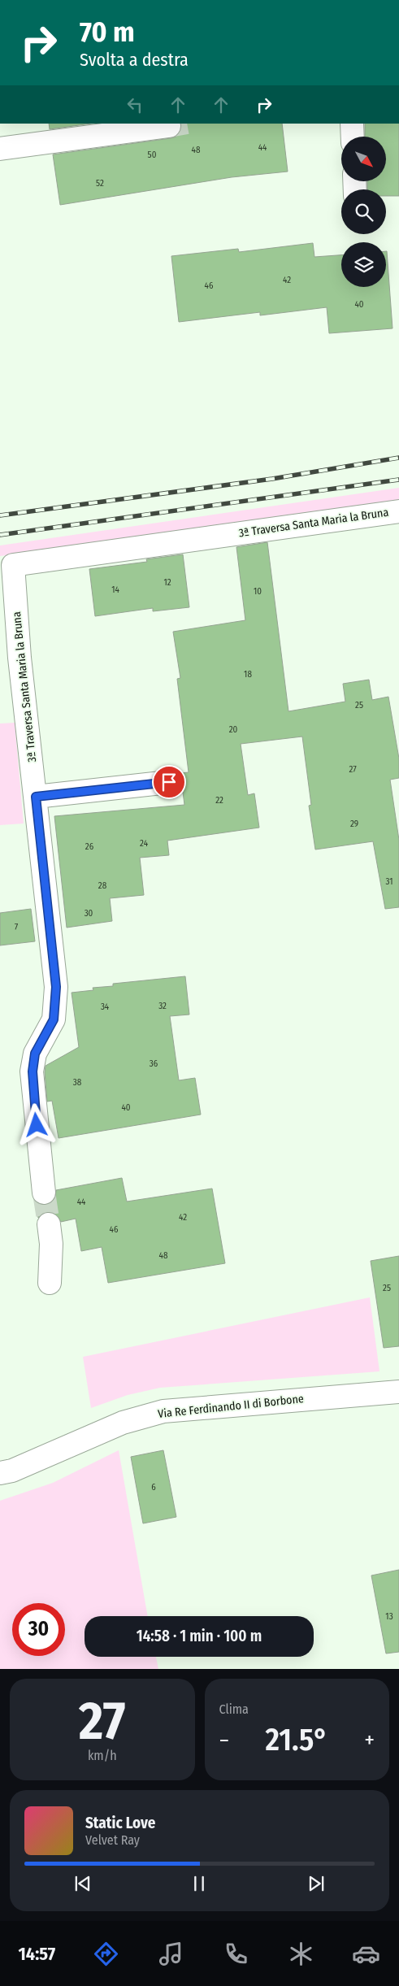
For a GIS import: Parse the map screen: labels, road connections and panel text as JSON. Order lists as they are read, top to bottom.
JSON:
{
  "streets": {
    "street": ["3ª Traversa Santa Maria la Bruna", "Via Re Ferdinando II di Borbone"]
  },
  "house_numbers": [
    "44",
    "48",
    "50",
    "52",
    "42",
    "46",
    "40",
    "12",
    "14",
    "10",
    "18",
    "25",
    "20",
    "27",
    "22",
    "29",
    "24",
    "26",
    "31",
    "28",
    "30",
    "7",
    "32",
    "34",
    "36",
    "38",
    "40",
    "44",
    "42",
    "46",
    "48",
    "25",
    "6",
    "13"
  ],
  "north": "bottom right",
  "page": {
    "turn": ["70 m", "Svolta a destra"],
    "limit": "30",
    "trip": "14:58 · 1 min · 100 m",
    "tile": [
      ["27", "km/h"],
      "Clima"
    ],
    "heat": ["−", "21.5°", "+"],
    "song": ["Static Love", "Velvet Ray"],
    "tabs": "14:57"
  }
}
